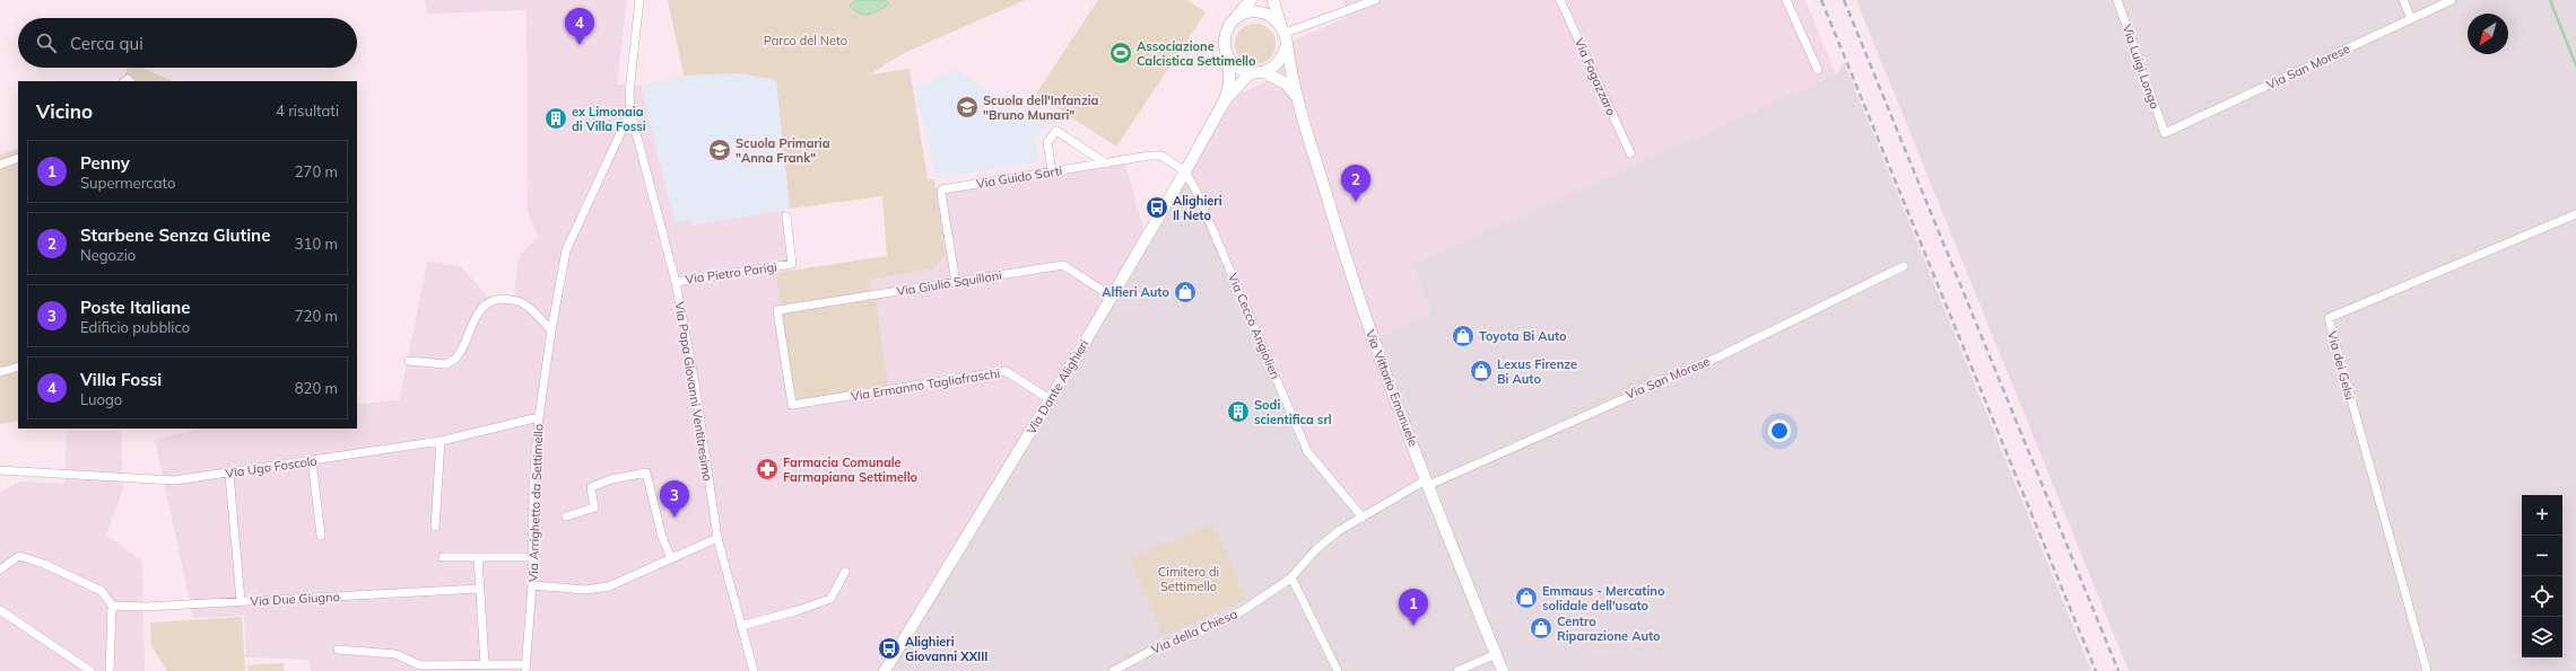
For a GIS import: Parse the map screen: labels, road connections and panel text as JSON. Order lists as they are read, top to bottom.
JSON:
{
  "streets": {
    "main road": ["Via Dante Alighieri", "Via Vittorio Emanuele"],
    "street": [
      "Via Luigi Longo",
      "Via San Morese",
      "Via Fogazzaro",
      "Via Guido Sarti",
      "Via Pietro Parigi",
      "Via Giulio Squilloni",
      "Via Cecco Angiolieri",
      "Via dei Gelsi",
      "Via Ermanno Tagliafraschi",
      "Via Papa Giovanni Ventitresimo",
      "Via Ugo Foscolo",
      "Via Arrighetto da Settimello",
      "Via Due Giugno",
      "Via della Chiesa"
    ]
  },
  "crossings": [
    ["Via Luigi Longo", "Via San Morese"],
    ["Via San Morese", "Via Vittorio Emanuele"],
    ["Via San Morese", "Via della Chiesa"],
    ["Via Guido Sarti", "Via Giulio Squilloni"],
    ["Via Guido Sarti", "Via Cecco Angiolieri"],
    ["Via Guido Sarti", "Via Dante Alighieri"],
    ["Via Pietro Parigi", "Via Papa Giovanni Ventitresimo"],
    ["Via Giulio Squilloni", "Via Ermanno Tagliafraschi"],
    ["Via Giulio Squilloni", "Via Dante Alighieri"],
    ["Via Cecco Angiolieri", "Via Dante Alighieri"],
    ["Via Cecco Angiolieri", "Via della Chiesa"],
    ["Via Ermanno Tagliafraschi", "Via Dante Alighieri"],
    ["Via Dante Alighieri", "Via Vittorio Emanuele"],
    ["Via Vittorio Emanuele", "Via della Chiesa"],
    ["Via Papa Giovanni Ventitresimo", "Via Arrighetto da Settimello"],
    ["Via Ugo Foscolo", "Via Arrighetto da Settimello"]
  ],
  "parks": ["Parco del Neto", "Cimitero di Settimello"],
  "places": {
    "sports": ["Associazione Calcistica Settimello"],
    "school or university": ["Scuola dell'Infanzia \"Bruno Munari\"", "Scuola Primaria \"Anna Frank\""],
    "building": ["ex Limonaia di Villa Fossi", "Sodi scientifica srl"],
    "bus stop": ["Alighieri Il Neto", "Alighieri Giovanni XXIII"],
    "shop": [
      "Alfieri Auto",
      "Toyota Bi Auto",
      "Lexus Firenze Bi Auto",
      "Emmaus - Mercatino solidale dell'usato",
      "Centro Riparazione Auto"
    ],
    "pharmacy": ["Farmacia Comunale Farmapiana Settimello"]
  },
  "north": "bottom left",
  "page": {
    "pins": [
      "4",
      "2",
      "3",
      "1"
    ],
    "search": "Cerca qui",
    "heading": ["Vicino", "4 risultati"],
    "list": [
      {
        "mark": "1",
        "name": "Penny",
        "note": "Supermercato",
        "value": "270 m"
      },
      {
        "mark": "2",
        "name": "Starbene Senza Glutine",
        "note": "Negozio",
        "value": "310 m"
      },
      {
        "mark": "3",
        "name": "Poste Italiane",
        "note": "Edificio pubblico",
        "value": "720 m"
      },
      {
        "mark": "4",
        "name": "Villa Fossi",
        "note": "Luogo",
        "value": "820 m"
      }
    ],
    "map_buttons": ["+", "−"]
  }
}
